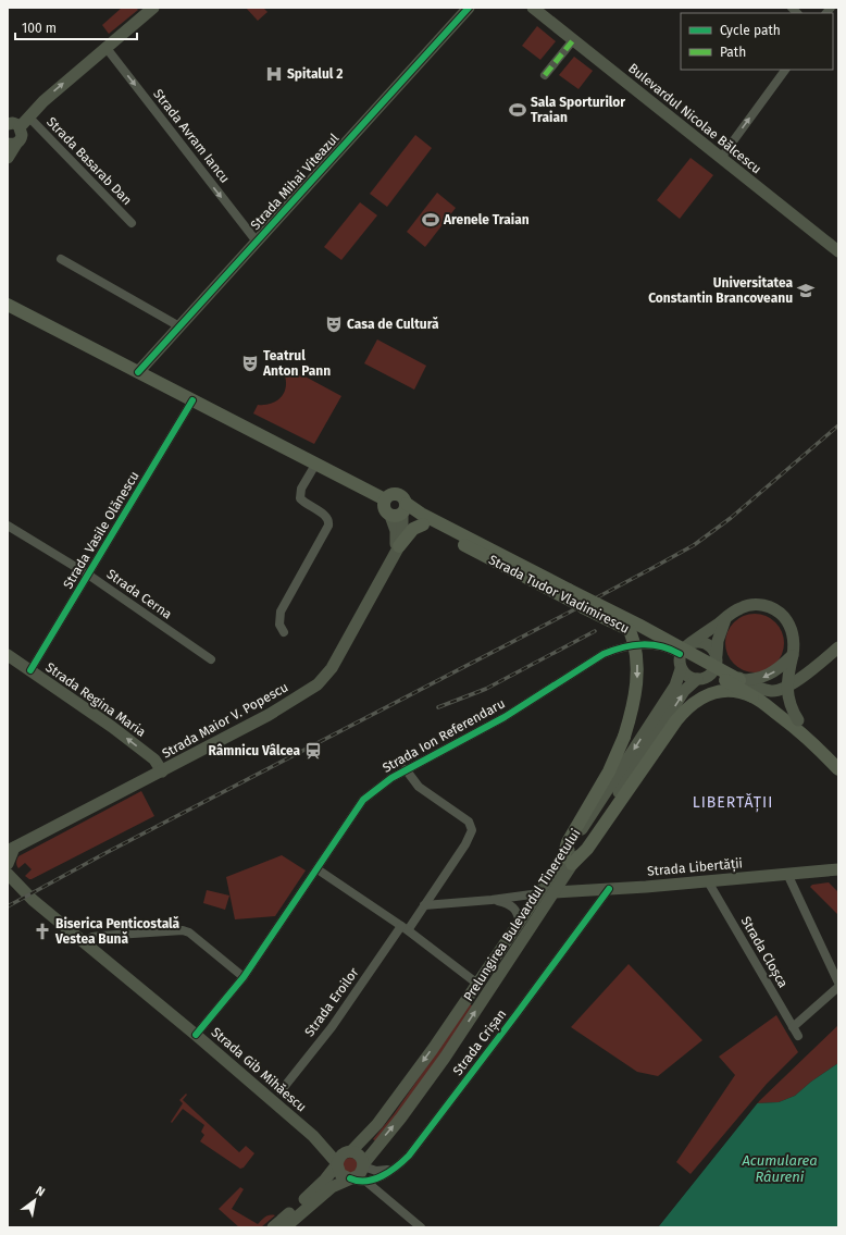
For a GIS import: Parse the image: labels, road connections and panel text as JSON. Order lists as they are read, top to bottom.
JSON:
{
  "streets": {
    "main road": [
      "Bulevardul Nicolae Bălcescu",
      "Strada Mihai Viteazul",
      "Strada Tudor Vladimirescu",
      "Strada Regina Maria",
      "Strada Maior V. Popescu",
      "Strada Libertății",
      "Prelungirea Bulevardul Tineretului",
      "Strada Gib Mihăescu"
    ],
    "street": [
      "Strada Avram Iancu",
      "Strada Basarab Dan",
      "Strada Vasile Olănescu",
      "Strada Cerna",
      "Strada Ion Referendaru",
      "Strada Cloșca",
      "Strada Eroilor",
      "Strada Crișan"
    ]
  },
  "crossings": [
    ["Strada Avram Iancu", "Strada Mihai Viteazul"],
    ["Strada Vasile Olănescu", "Strada Cerna"],
    ["Strada Vasile Olănescu", "Strada Regina Maria"],
    ["Strada Tudor Vladimirescu", "Prelungirea Bulevardul Tineretului"],
    ["Strada Regina Maria", "Strada Maior V. Popescu"],
    ["Strada Ion Referendaru", "Prelungirea Bulevardul Tineretului"],
    ["Strada Ion Referendaru", "Strada Gib Mihăescu"],
    ["Strada Libertății", "Prelungirea Bulevardul Tineretului"],
    ["Strada Libertății", "Strada Cloșca"],
    ["Strada Libertății", "Strada Crișan"],
    ["Prelungirea Bulevardul Tineretului", "Strada Gib Mihăescu"]
  ],
  "one_way": ["Strada Avram Iancu", "Strada Regina Maria"],
  "districts": ["LIBERTĂȚII"],
  "water": ["Acumularea Râureni"],
  "places": {
    "hospital": ["Spitalul 2"],
    "sports": ["Sala Sporturilor Traian", "Arenele Traian"],
    "school or university": ["Universitatea Constantin Brancoveanu"],
    "theatre": ["Casa de Cultură", "Teatrul Anton Pann"],
    "station": ["Râmnicu Vâlcea"],
    "church": ["Biserica Penticostală Vestea Bună"]
  },
  "legend": ["Cycle path", "Path"],
  "scale_bar": "100 m",
  "north": "top right"
}
